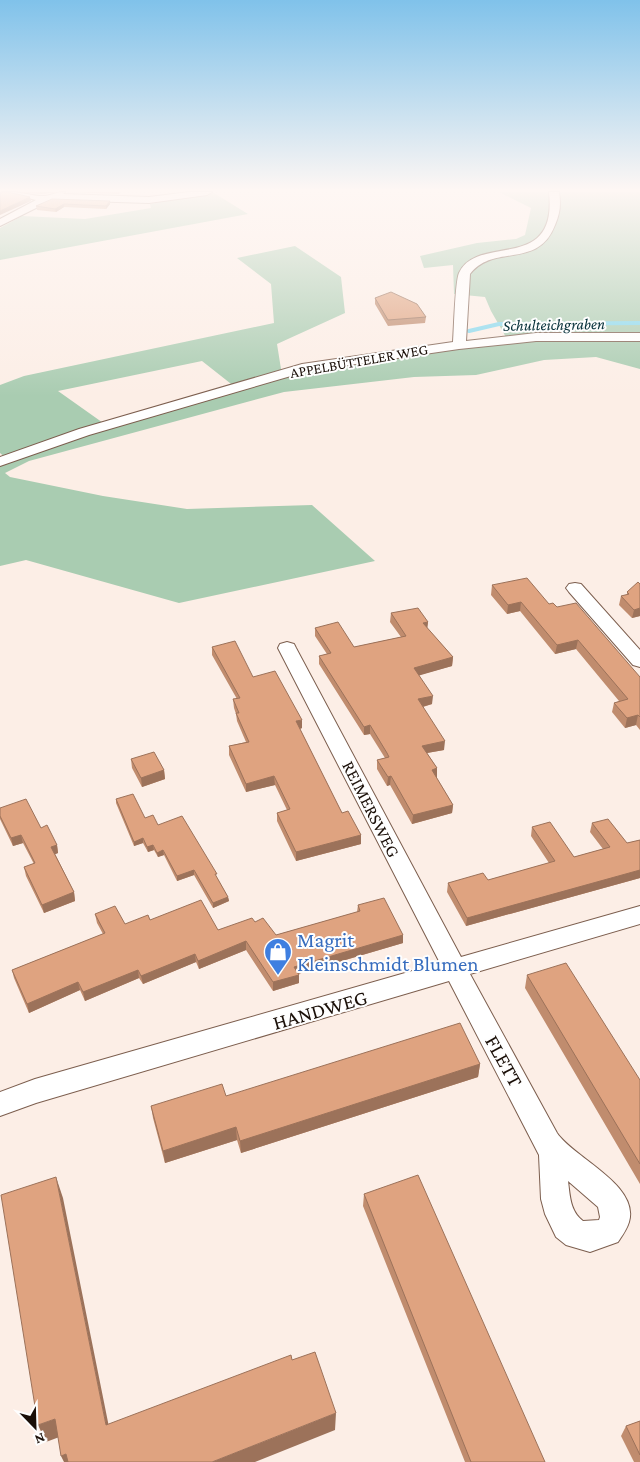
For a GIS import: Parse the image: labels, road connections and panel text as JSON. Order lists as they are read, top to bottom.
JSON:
{
  "streets": {
    "street": [
      "APPELBÜTTELER WEG",
      "REIMERSWEG",
      "HANDWEG",
      "FLETT"
    ]
  },
  "crossings": [
    ["REIMERSWEG", "HANDWEG"],
    ["REIMERSWEG", "FLETT"],
    ["HANDWEG", "FLETT"]
  ],
  "water": ["Schulteichgraben"],
  "places": {
    "shop": ["Magrit Kleinschmidt Blumen"]
  },
  "north": "bottom right"
}
